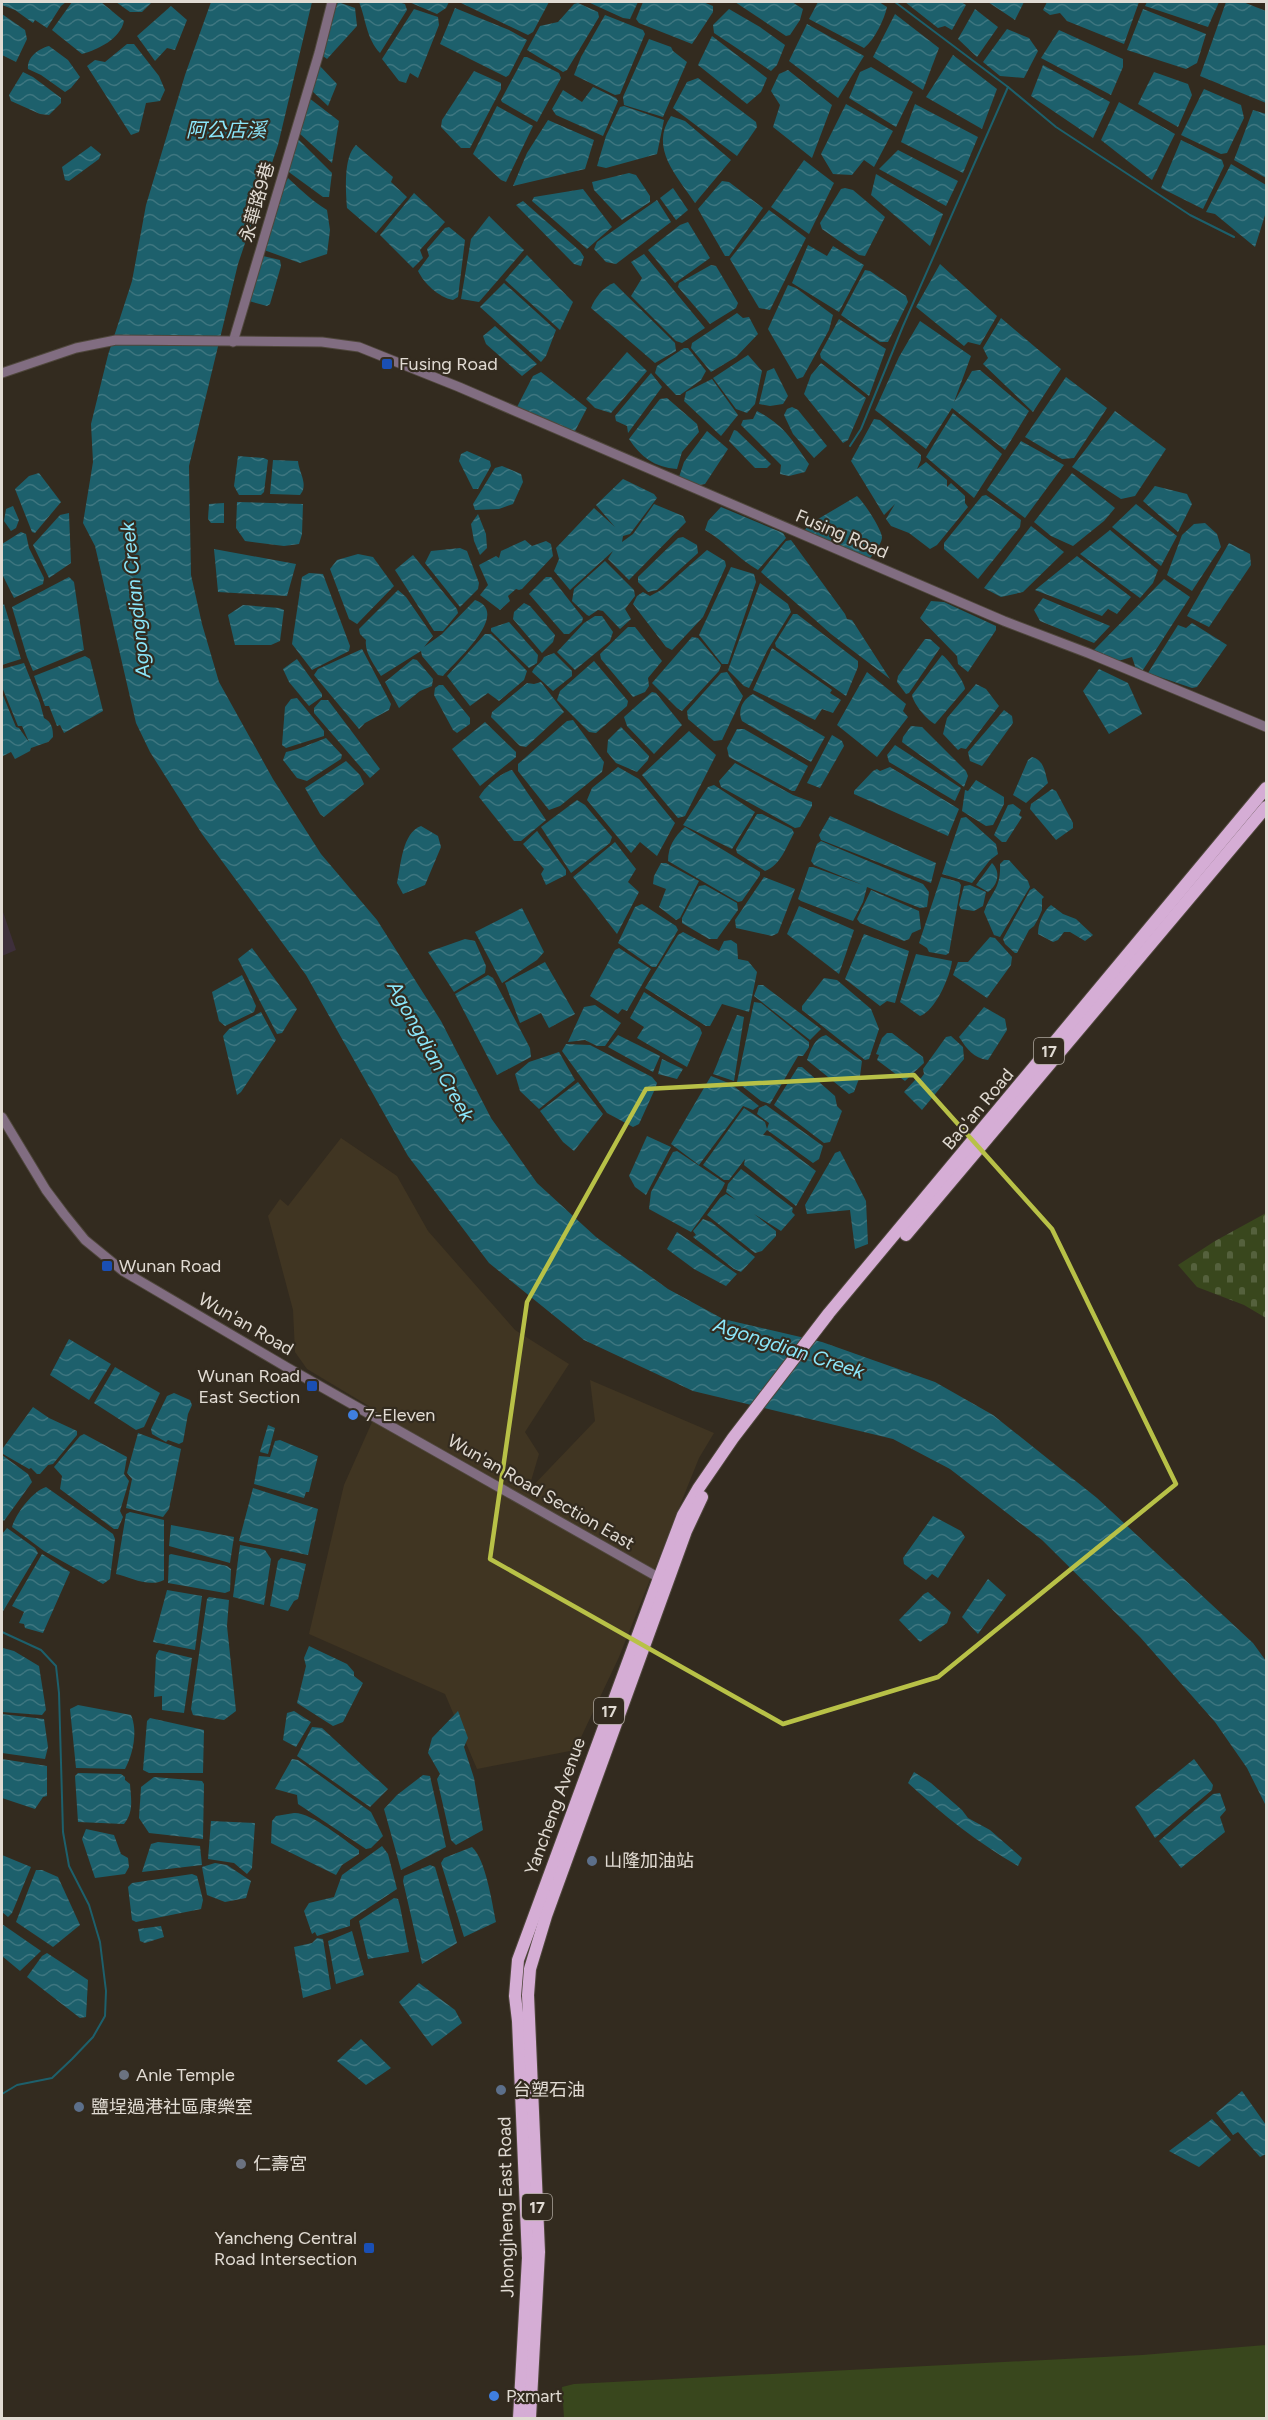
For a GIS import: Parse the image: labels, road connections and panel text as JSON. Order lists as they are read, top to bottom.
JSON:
{
  "streets": {
    "main road": [
      "17",
      "Bao'an Road",
      "Yancheng Avenue",
      "Jhongjheng East Road"
    ],
    "street": [
      "永華路9巷",
      "Fusing Road",
      "Wun'an Road",
      "Wun'an Road Section East"
    ]
  },
  "crossings": [
    ["永華路9巷", "Fusing Road"],
    ["Bao'an Road", "Yancheng Avenue"],
    ["Wun'an Road", "Wun'an Road Section East"],
    ["Wun'an Road Section East", "Yancheng Avenue"],
    ["Yancheng Avenue", "Jhongjheng East Road"]
  ],
  "water": ["阿公店溪", "Agongdian Creek"],
  "places": {
    "transit": [
      "Fusing Road",
      "Wunan Road",
      "Wunan Road East Section",
      "Yancheng Central Road Intersection"
    ],
    "other": [
      "7-Eleven",
      "山隆加油站",
      "Anle Temple",
      "台塑石油",
      "鹽埕過港社區康樂室",
      "仁壽宮",
      "Pxmart"
    ]
  }
}
